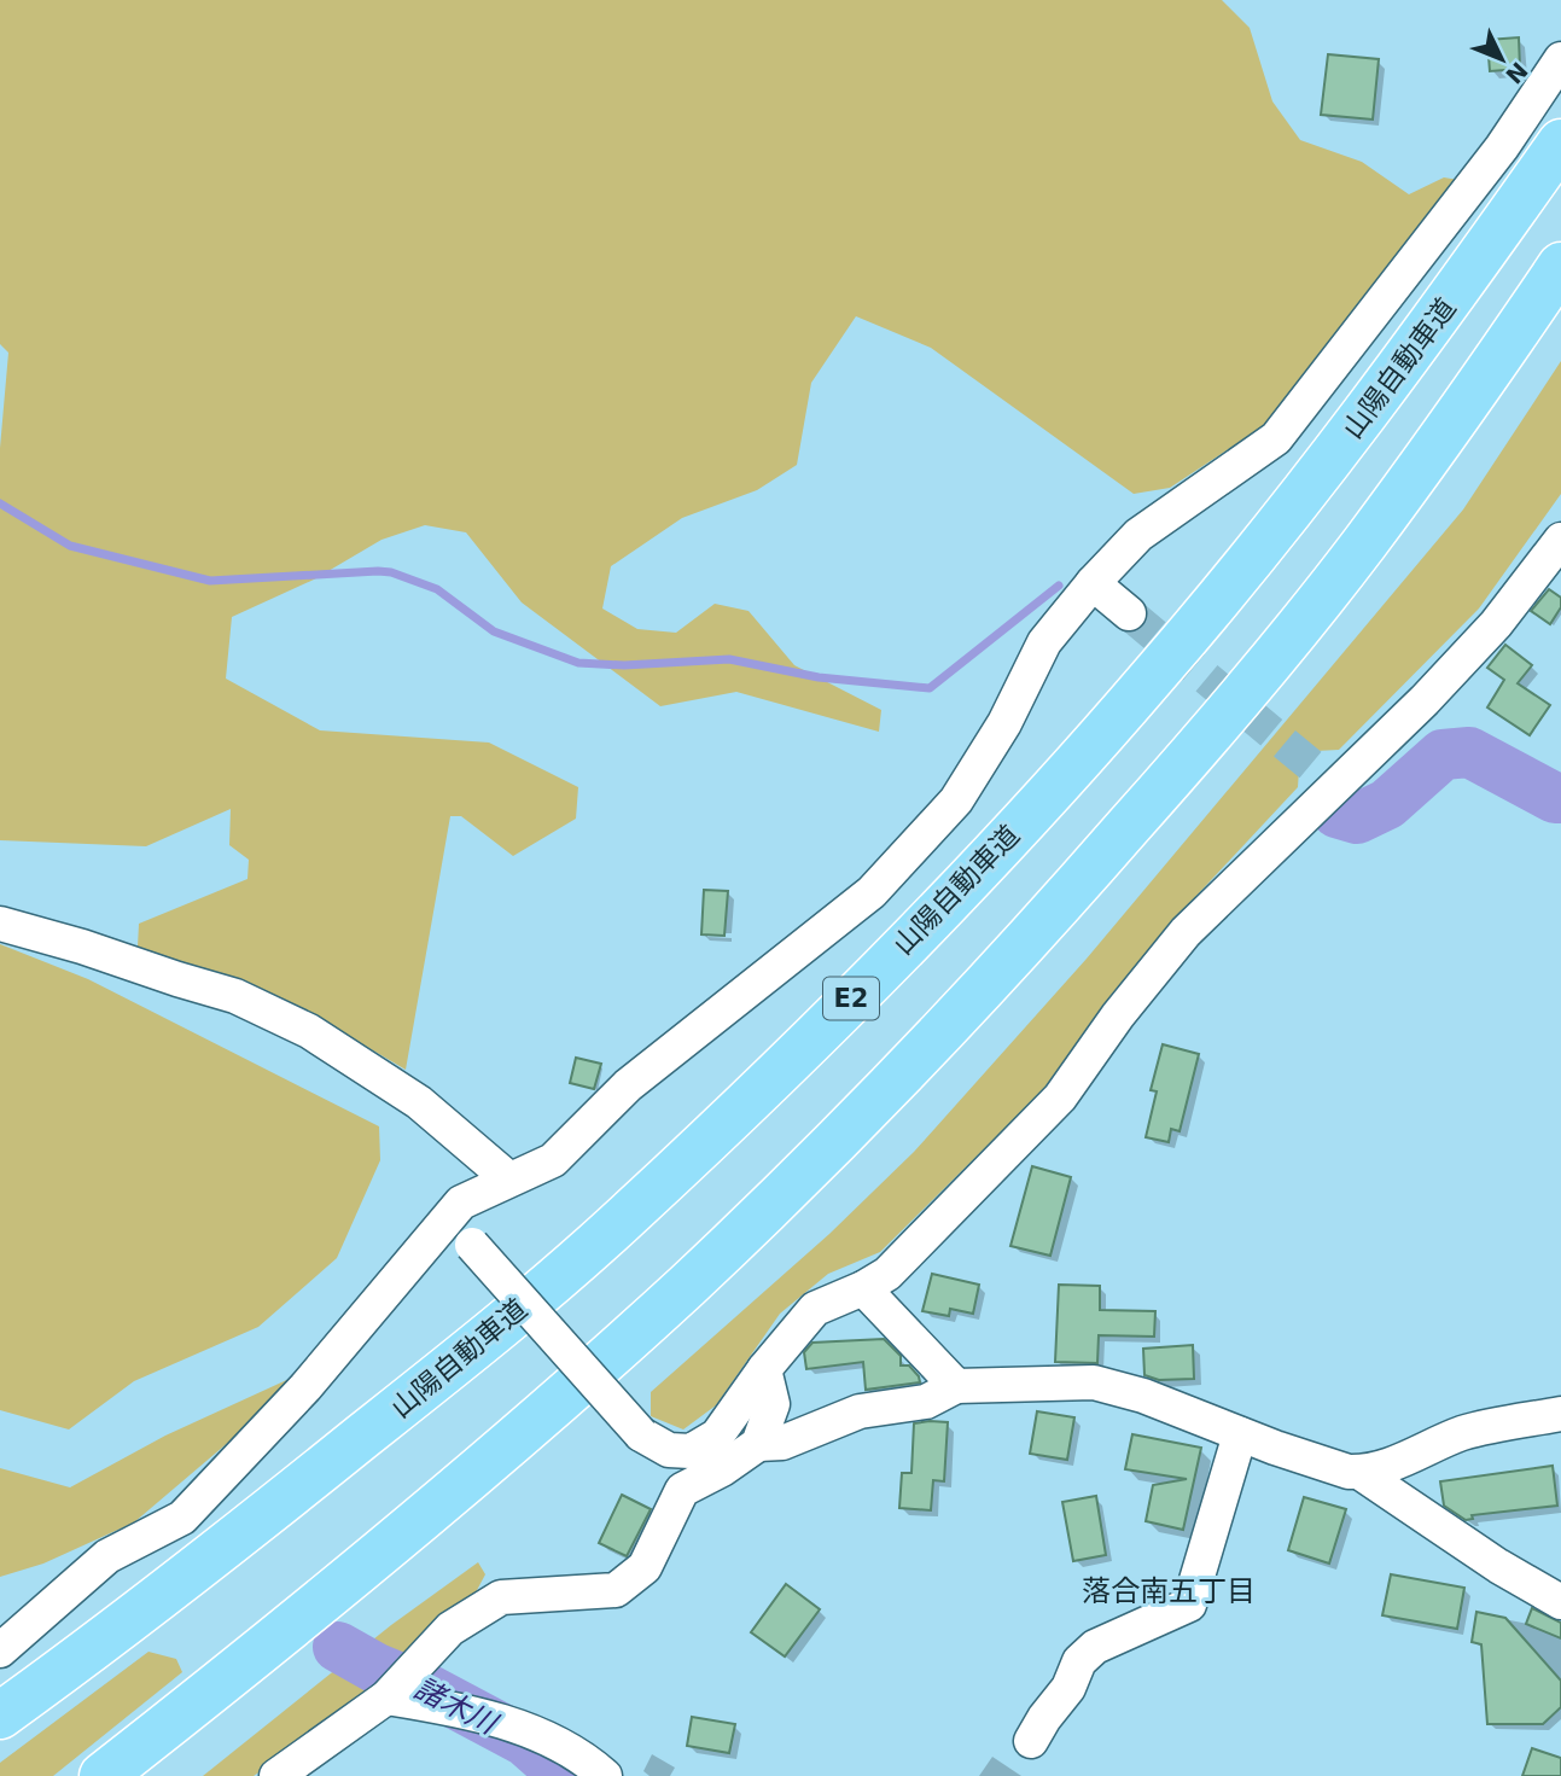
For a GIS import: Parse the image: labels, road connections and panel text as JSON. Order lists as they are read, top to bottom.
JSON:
{
  "streets": {
    "highway": ["山陽自動車道", "E2"]
  },
  "districts": ["落合南五丁目"],
  "water": ["諸木川"],
  "north": "bottom right"
}
